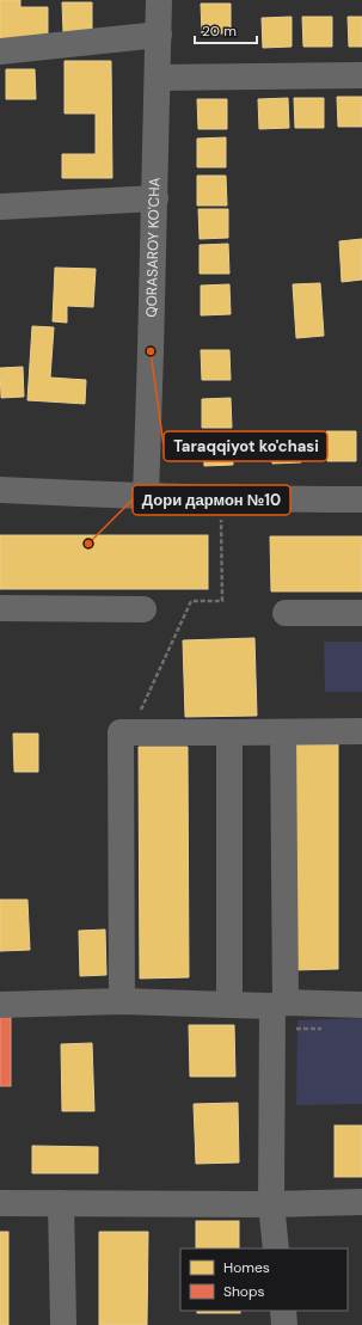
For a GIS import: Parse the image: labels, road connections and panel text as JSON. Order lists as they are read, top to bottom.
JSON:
{
  "streets": {
    "street": ["QORASAROY KO'CHA"]
  },
  "places": ["Taraqqiyot ko'chasi", "Дори дармон №10"],
  "legend": ["Homes", "Shops"],
  "scale_bar": "20 m"
}
